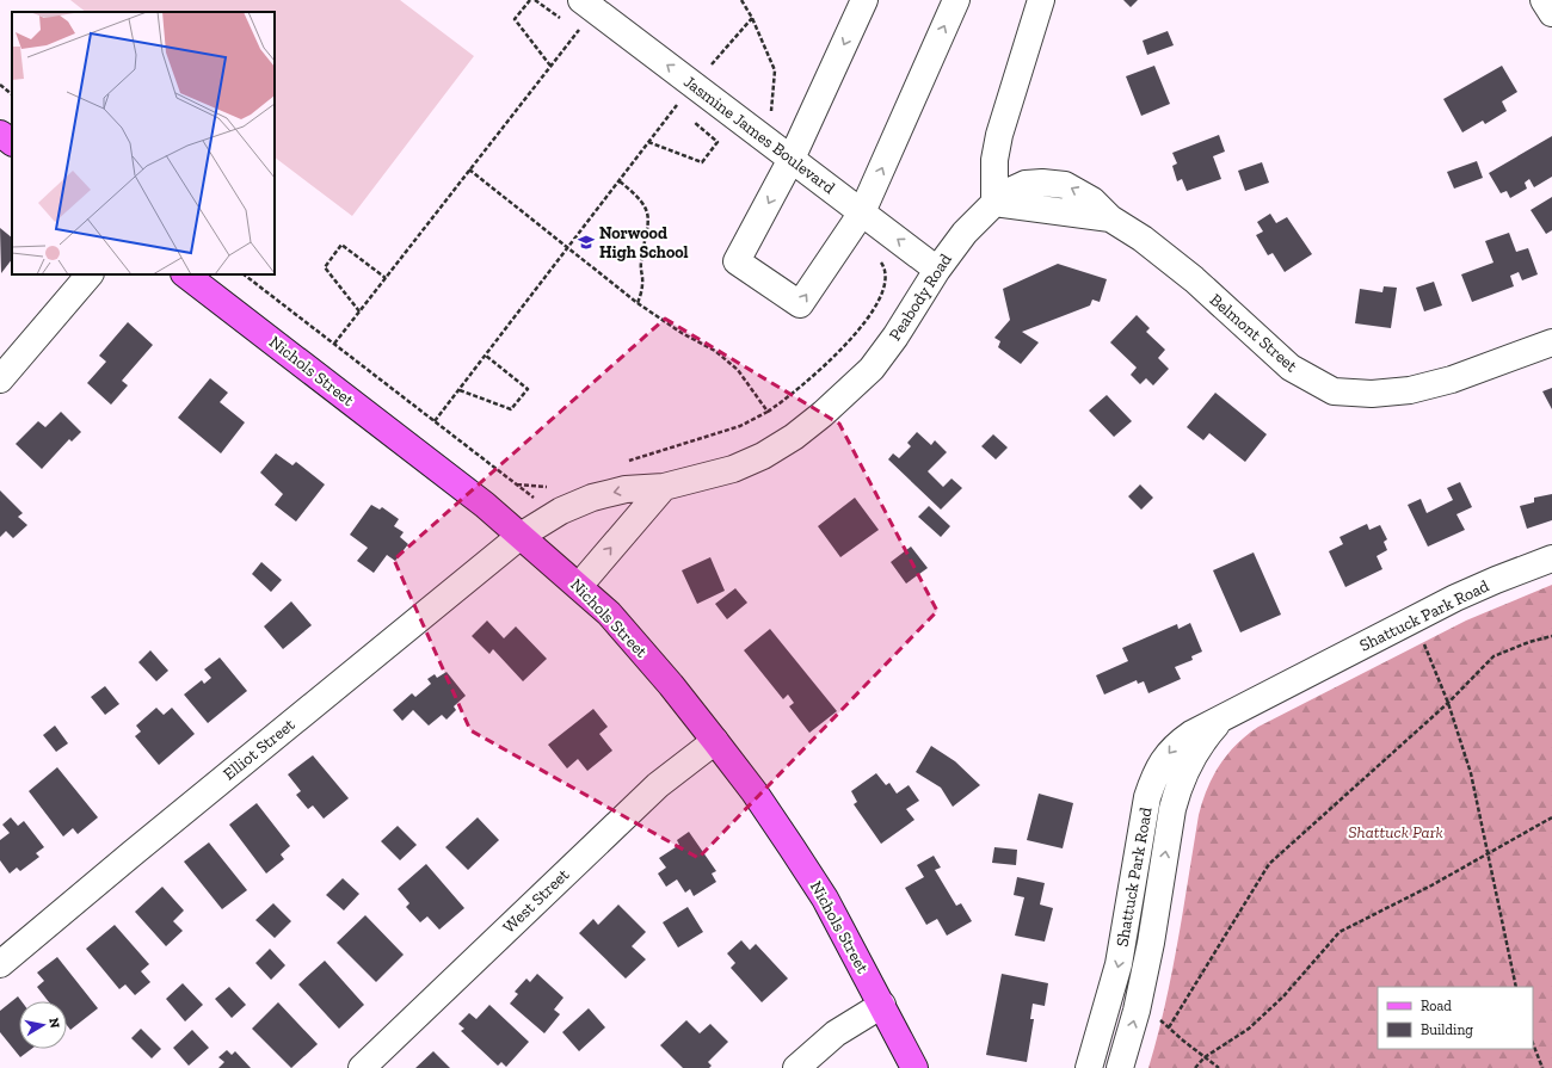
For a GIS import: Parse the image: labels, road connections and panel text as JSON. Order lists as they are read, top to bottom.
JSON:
{
  "streets": {
    "main road": ["Nichols Street"],
    "street": [
      "Jasmine James Boulevard",
      "Peabody Road",
      "Belmont Street",
      "Shattuck Park Road",
      "Elliot Street",
      "West Street"
    ]
  },
  "crossings": [
    ["Jasmine James Boulevard", "Peabody Road"],
    ["Peabody Road", "Belmont Street"],
    ["Peabody Road", "Nichols Street"],
    ["Peabody Road", "Elliot Street"],
    ["Nichols Street", "Elliot Street"],
    ["Nichols Street", "West Street"]
  ],
  "one_way": ["Jasmine James Boulevard"],
  "parks": ["Shattuck Park"],
  "places": {
    "school or university": ["Norwood High School"]
  },
  "legend": ["Road", "Building"],
  "north": "right"
}
